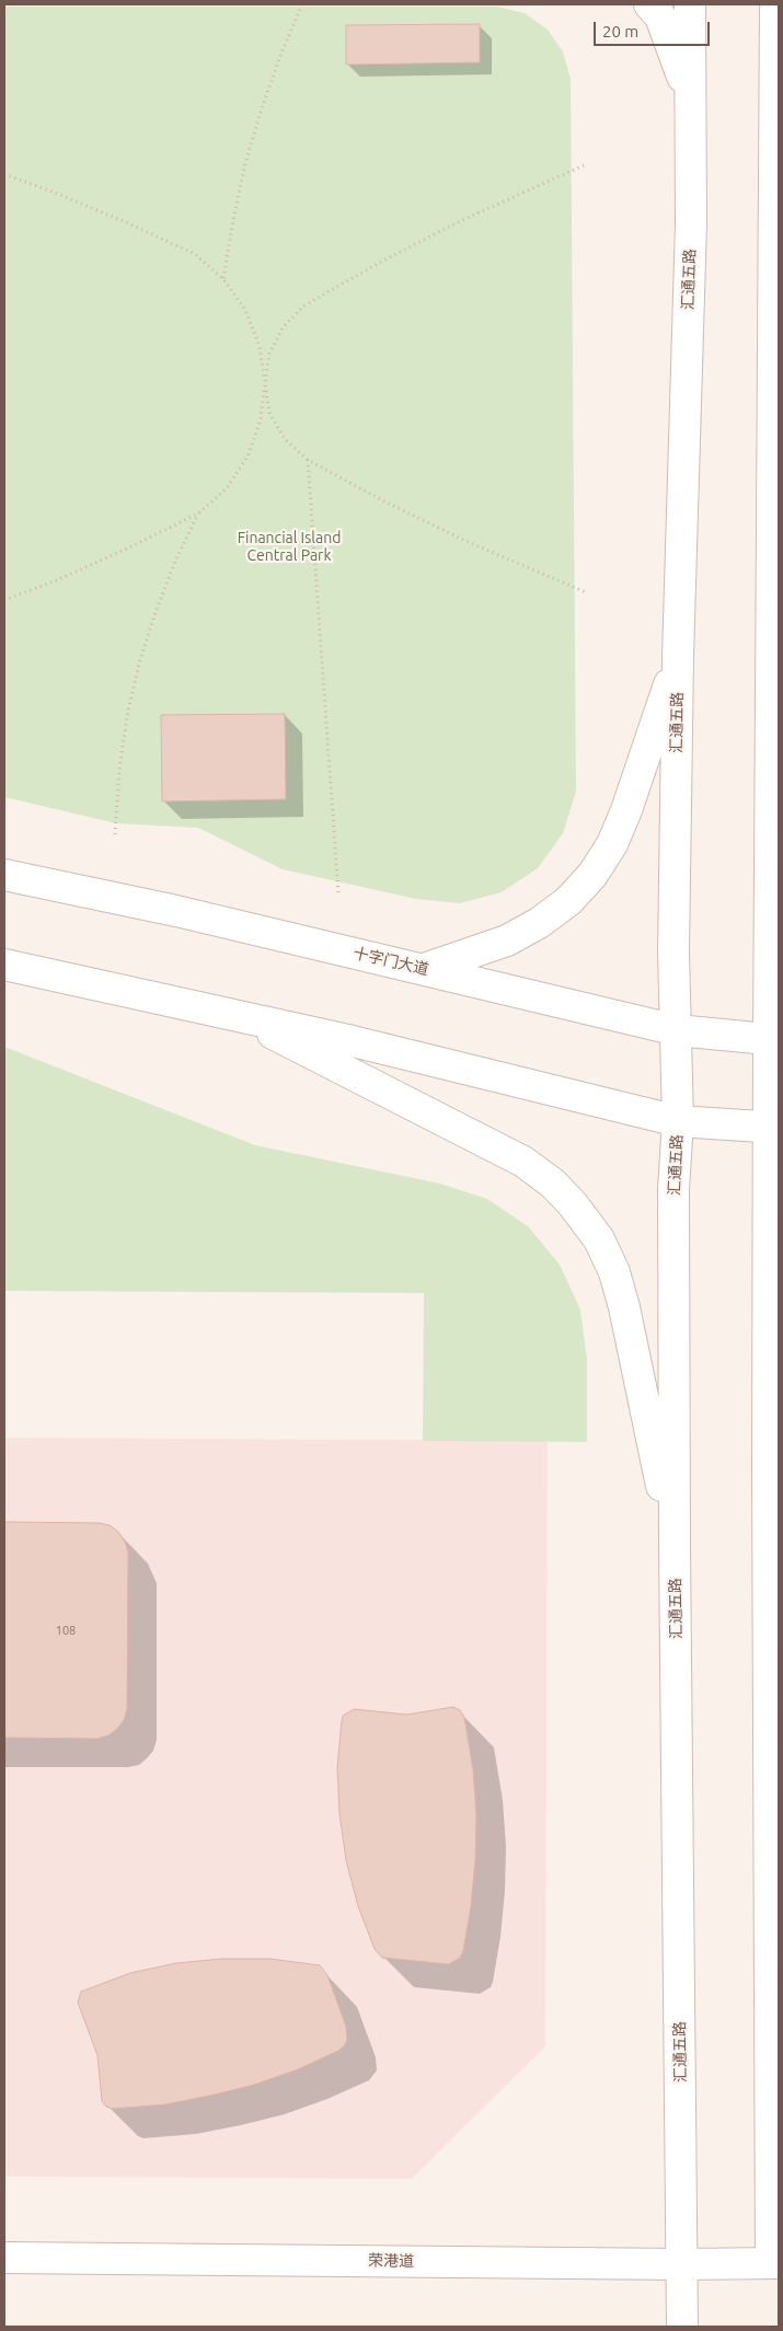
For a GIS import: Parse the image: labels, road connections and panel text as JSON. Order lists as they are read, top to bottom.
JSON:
{
  "streets": {
    "main road": ["汇通五路", "十字门大道", "荣港道"]
  },
  "crossings": [
    ["汇通五路", "十字门大道"],
    ["汇通五路", "荣港道"]
  ],
  "parks": ["Financial Island Central Park"],
  "house_numbers": ["108"],
  "scale_bar": "20 m"
}
